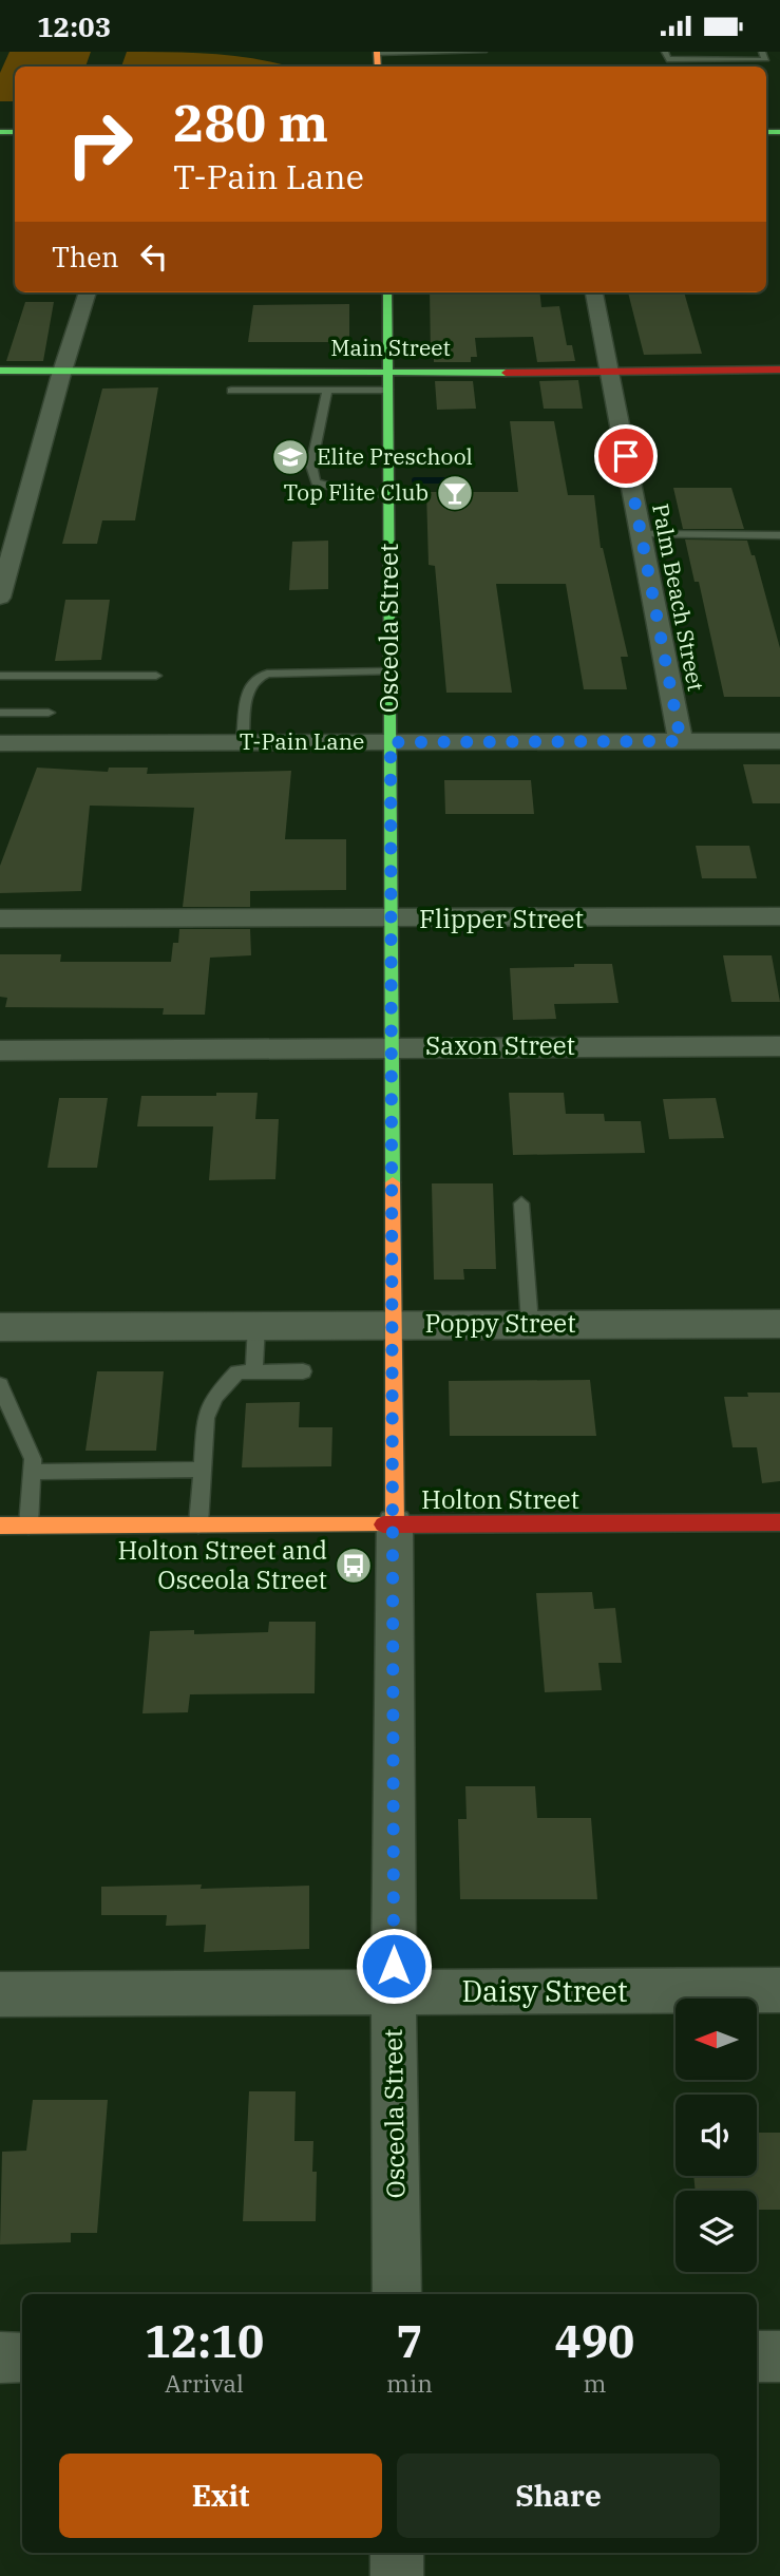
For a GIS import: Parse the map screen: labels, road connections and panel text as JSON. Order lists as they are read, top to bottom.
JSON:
{
  "streets": {
    "street": [
      "Main Street",
      "Palm Beach Street",
      "Osceola Street",
      "T-Pain Lane",
      "Flipper Street",
      "Saxon Street",
      "Poppy Street",
      "Holton Street",
      "Daisy Street"
    ]
  },
  "crossings": [
    ["Main Street", "Palm Beach Street"],
    ["Main Street", "Osceola Street"],
    ["Palm Beach Street", "T-Pain Lane"],
    ["Osceola Street", "T-Pain Lane"],
    ["Osceola Street", "Flipper Street"],
    ["Osceola Street", "Saxon Street"],
    ["Osceola Street", "Poppy Street"],
    ["Osceola Street", "Holton Street"],
    ["Osceola Street", "Daisy Street"]
  ],
  "places": {
    "school or university": ["Elite Preschool"],
    "bar": ["Top Flite Club"],
    "bus stop": ["Holton Street and Osceola Street"]
  },
  "north": "left",
  "page": {
    "status": "12:03",
    "turn": ["280 m", "T-Pain Lane"],
    "then": "Then",
    "eta": [
      "12:10",
      "Arrival",
      "7",
      "min",
      "490",
      "m"
    ],
    "buttons": ["Exit", "Share"]
  }
}
